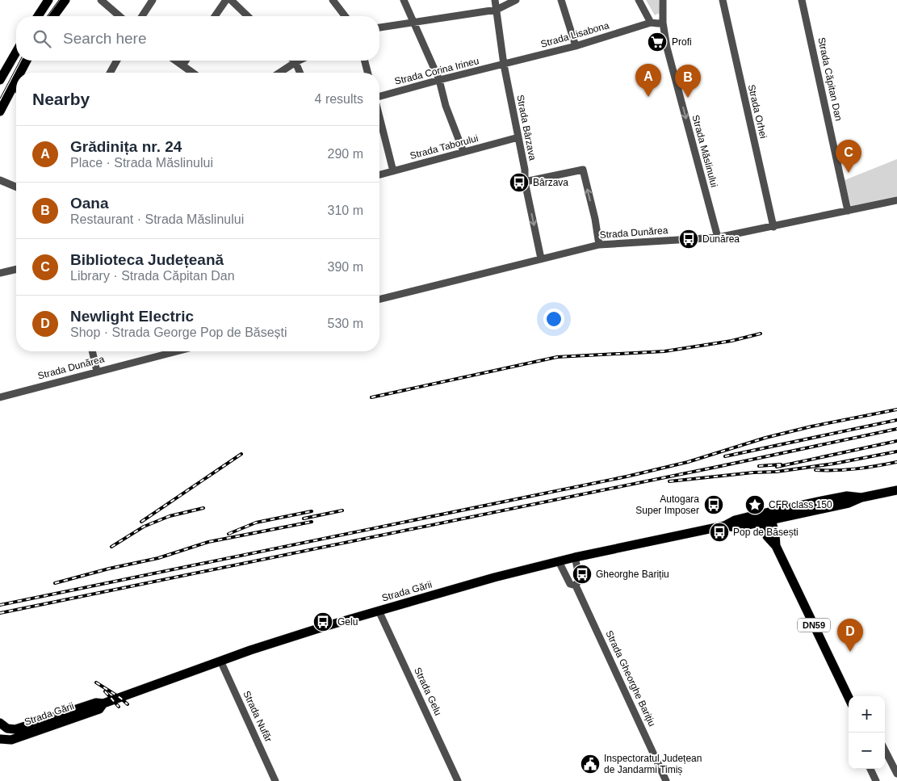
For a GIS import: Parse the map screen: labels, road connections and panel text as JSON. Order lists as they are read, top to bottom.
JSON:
{
  "streets": {
    "main road": ["Strada Gării", "DN59"],
    "street": [
      "Strada Lisabona",
      "Strada Corina Irineu",
      "Strada Căpitan Dan",
      "Strada Orhei",
      "Strada Bârzava",
      "Strada Taborului",
      "Strada Măslinului",
      "Strada Dunărea",
      "Strada Gheorghe Barițiu",
      "Strada Gelu",
      "Strada Nufăr"
    ]
  },
  "crossings": [
    ["Strada Lisabona", "Strada Corina Irineu"],
    ["Strada Lisabona", "Strada Bârzava"],
    ["Strada Corina Irineu", "Strada Bârzava"],
    ["Strada Căpitan Dan", "Strada Dunărea"],
    ["Strada Orhei", "Strada Dunărea"],
    ["Strada Bârzava", "Strada Taborului"],
    ["Strada Bârzava", "Strada Dunărea"],
    ["Strada Măslinului", "Strada Dunărea"],
    ["Strada Gării", "DN59"],
    ["Strada Gării", "Strada Gheorghe Barițiu"],
    ["Strada Gării", "Strada Gelu"],
    ["Strada Gării", "Strada Nufăr"]
  ],
  "one_way": ["Strada Măslinului"],
  "places": {
    "supermarket": ["Profi"],
    "bus stop": [
      "Bârzava",
      "Dunărea",
      "Autogara Super Imposer",
      "Pop de Băsești",
      "Gheorghe Barițiu",
      "Gelu"
    ],
    "place": ["CFR class 150"],
    "public building": ["Inspectoratul Județean de Jandarmi Timiș"]
  },
  "page": {
    "search": "Search here",
    "pins": [
      "A",
      "B",
      "C",
      "D"
    ],
    "heading": ["Nearby", "4 results"],
    "list": [
      {
        "mark": "A",
        "name": "Grădinița nr. 24",
        "note": "Place · Strada Măslinului",
        "value": "290 m"
      },
      {
        "mark": "B",
        "name": "Oana",
        "note": "Restaurant · Strada Măslinului",
        "value": "310 m"
      },
      {
        "mark": "C",
        "name": "Biblioteca Județeană",
        "note": "Library · Strada Căpitan Dan",
        "value": "390 m"
      },
      {
        "mark": "D",
        "name": "Newlight Electric",
        "note": "Shop · Strada George Pop de Băsești",
        "value": "530 m"
      }
    ],
    "map_buttons": ["+", "−"]
  }
}
